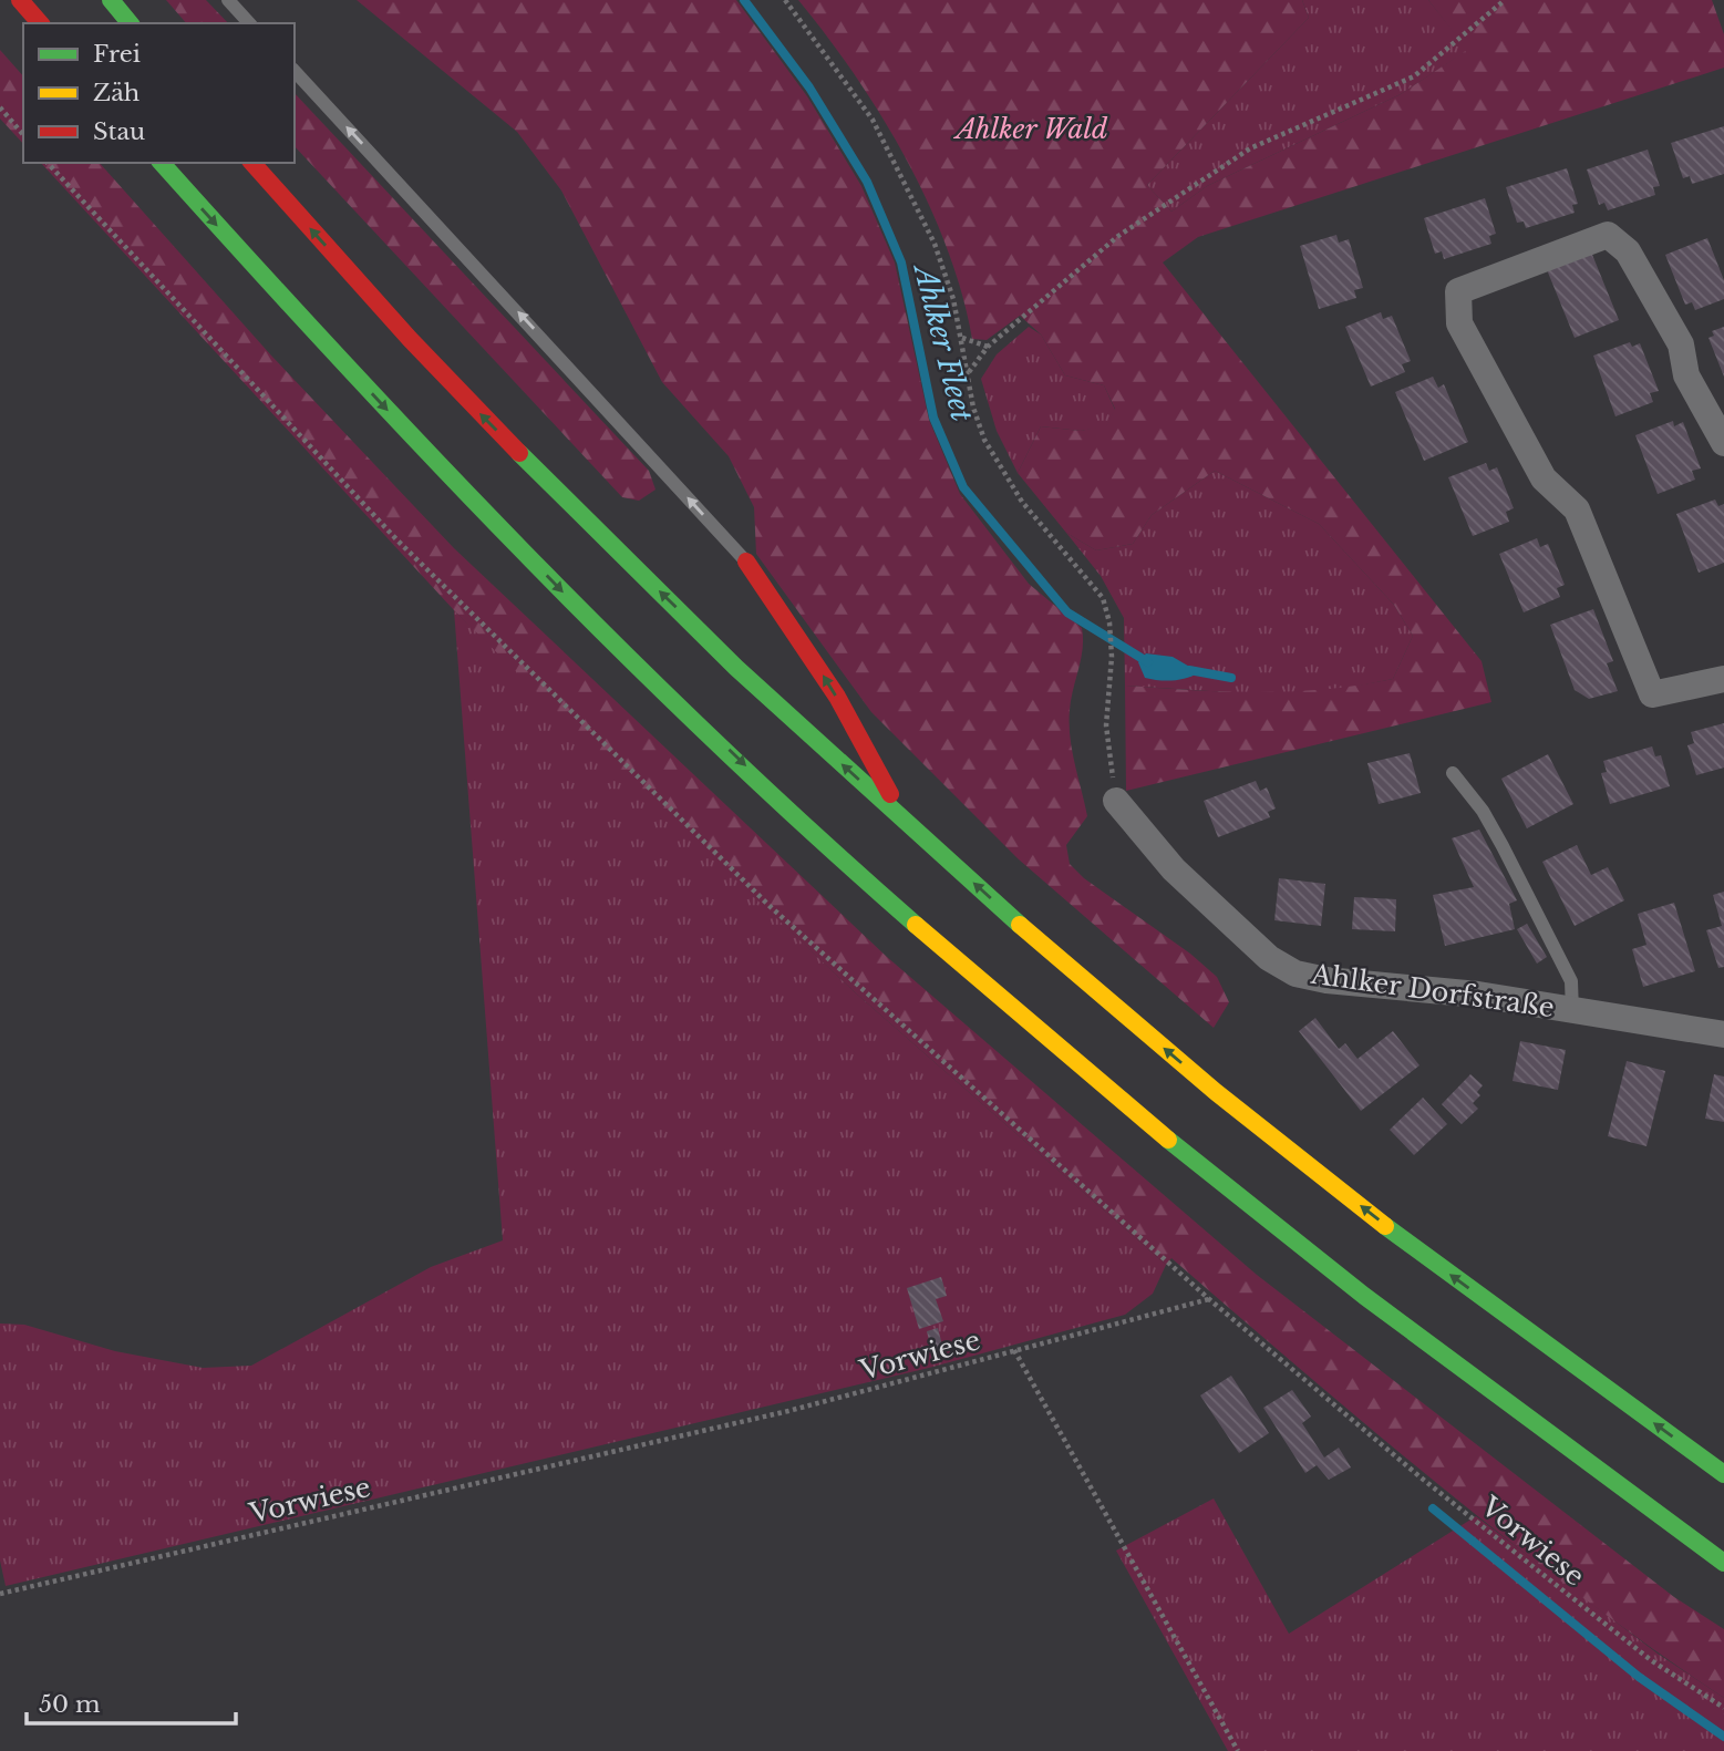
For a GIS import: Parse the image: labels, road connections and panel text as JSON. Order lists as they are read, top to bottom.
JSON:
{
  "streets": {
    "street": ["Ahlker Dorfstraße"],
    "path": ["Vorwiese"]
  },
  "water": ["Ahlker Fleet"],
  "parks": ["Ahlker Wald"],
  "legend": ["Frei", "Zäh", "Stau"],
  "scale_bar": "50 m"
}
